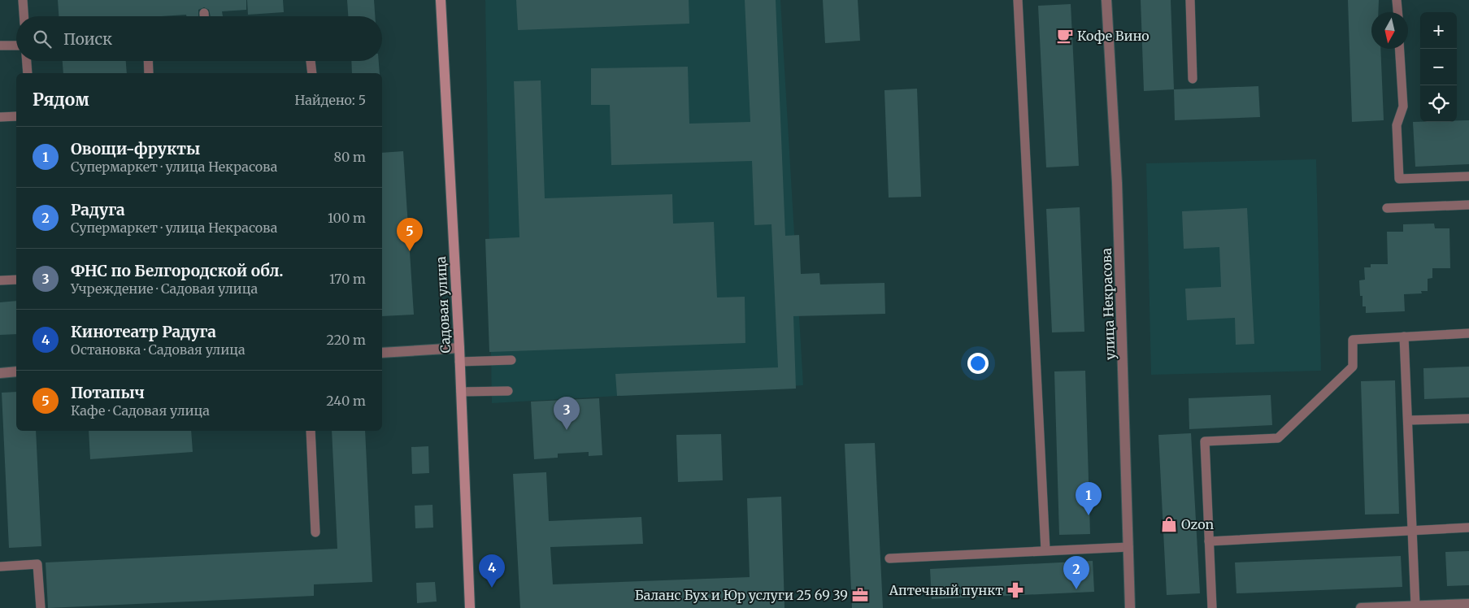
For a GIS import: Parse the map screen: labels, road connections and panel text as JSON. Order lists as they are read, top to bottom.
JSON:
{
  "streets": {
    "main road": ["Садовая улица"],
    "street": ["улица Некрасова"]
  },
  "places": {
    "cafe": ["Кофе Вино"],
    "shop": ["Ozon"],
    "pharmacy": ["Аптечный пункт"],
    "office": ["Баланс Бух и Юр услуги 25 69 39"]
  },
  "north": "bottom",
  "page": {
    "map_buttons": ["+", "−"],
    "search": "Поиск",
    "heading": ["Рядом", "Найдено: 5"],
    "list": [
      {
        "mark": "1",
        "name": "Овощи-фрукты",
        "note": "Супермаркет · улица Некрасова",
        "value": "80 m"
      },
      {
        "mark": "2",
        "name": "Радуга",
        "note": "Супермаркет · улица Некрасова",
        "value": "100 m"
      },
      {
        "mark": "3",
        "name": "ФНС по Белгородской обл.",
        "note": "Учреждение · Садовая улица",
        "value": "170 m"
      },
      {
        "mark": "4",
        "name": "Кинотеатр Радуга",
        "note": "Остановка · Садовая улица",
        "value": "220 m"
      },
      {
        "mark": "5",
        "name": "Потапыч",
        "note": "Кафе · Садовая улица",
        "value": "240 m"
      }
    ],
    "pins": [
      "5",
      "3",
      "1",
      "4",
      "2"
    ]
  }
}
